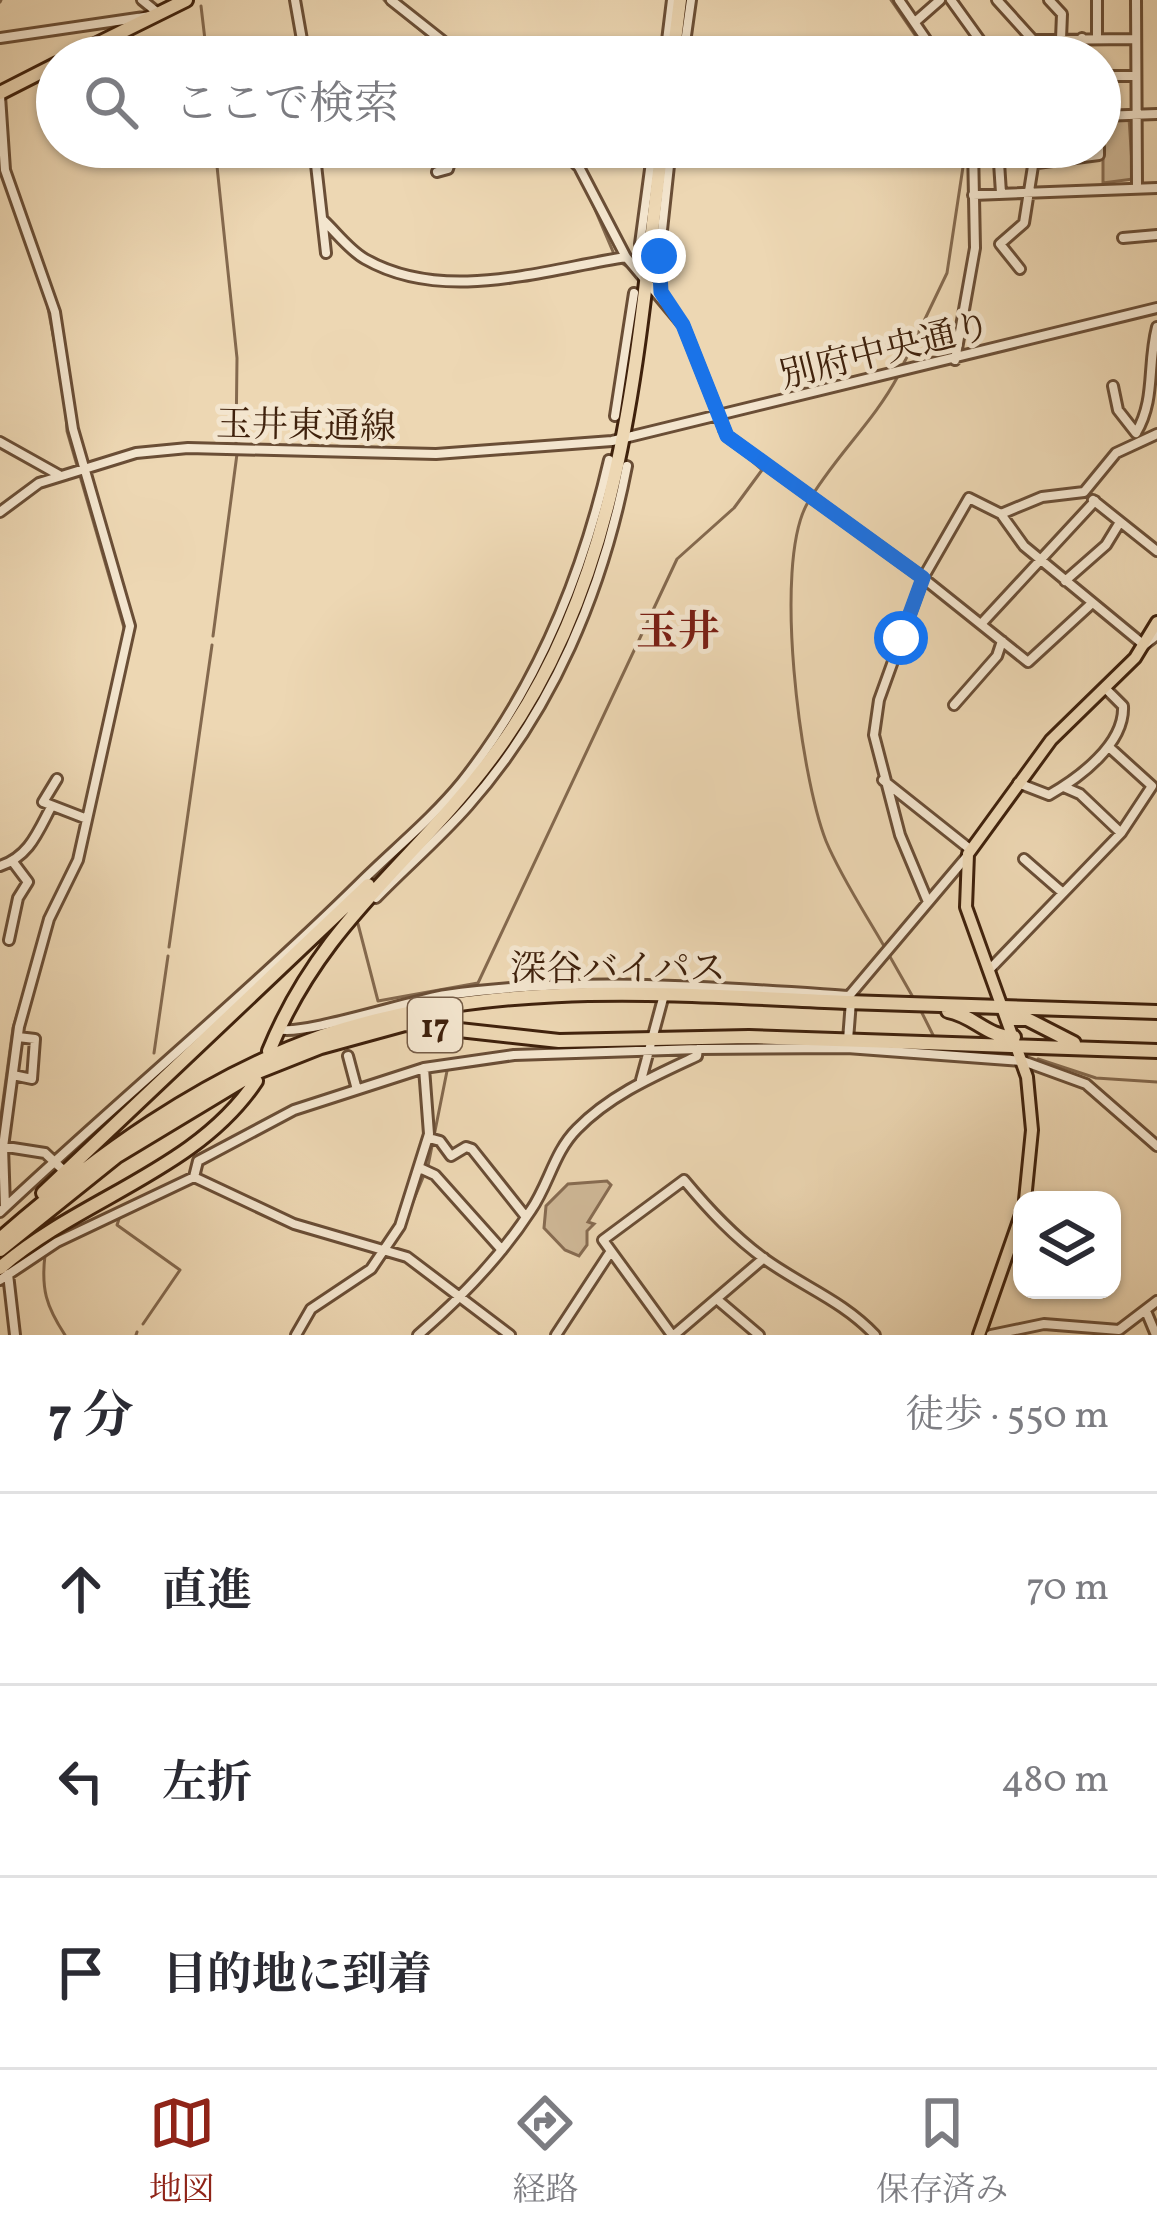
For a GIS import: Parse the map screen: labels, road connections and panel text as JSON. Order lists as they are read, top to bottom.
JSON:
{
  "streets": {
    "highway": ["深谷バイパス", "17"],
    "street": ["別府中央通り", "玉井東通線"]
  },
  "crossings": [
    ["別府中央通り", "玉井東通線"],
    ["別府中央通り", "17"],
    ["玉井東通線", "17"],
    ["深谷バイパス", "17"]
  ],
  "districts": ["玉井"],
  "page": {
    "search": "ここで検索",
    "heading": ["7 分", "徒歩 · 550 m"],
    "list": [
      ["直進", "70 m"],
      ["左折", "480 m"],
      "目的地に到着"
    ],
    "nav": ["地図", "経路", "保存済み"]
  }
}
